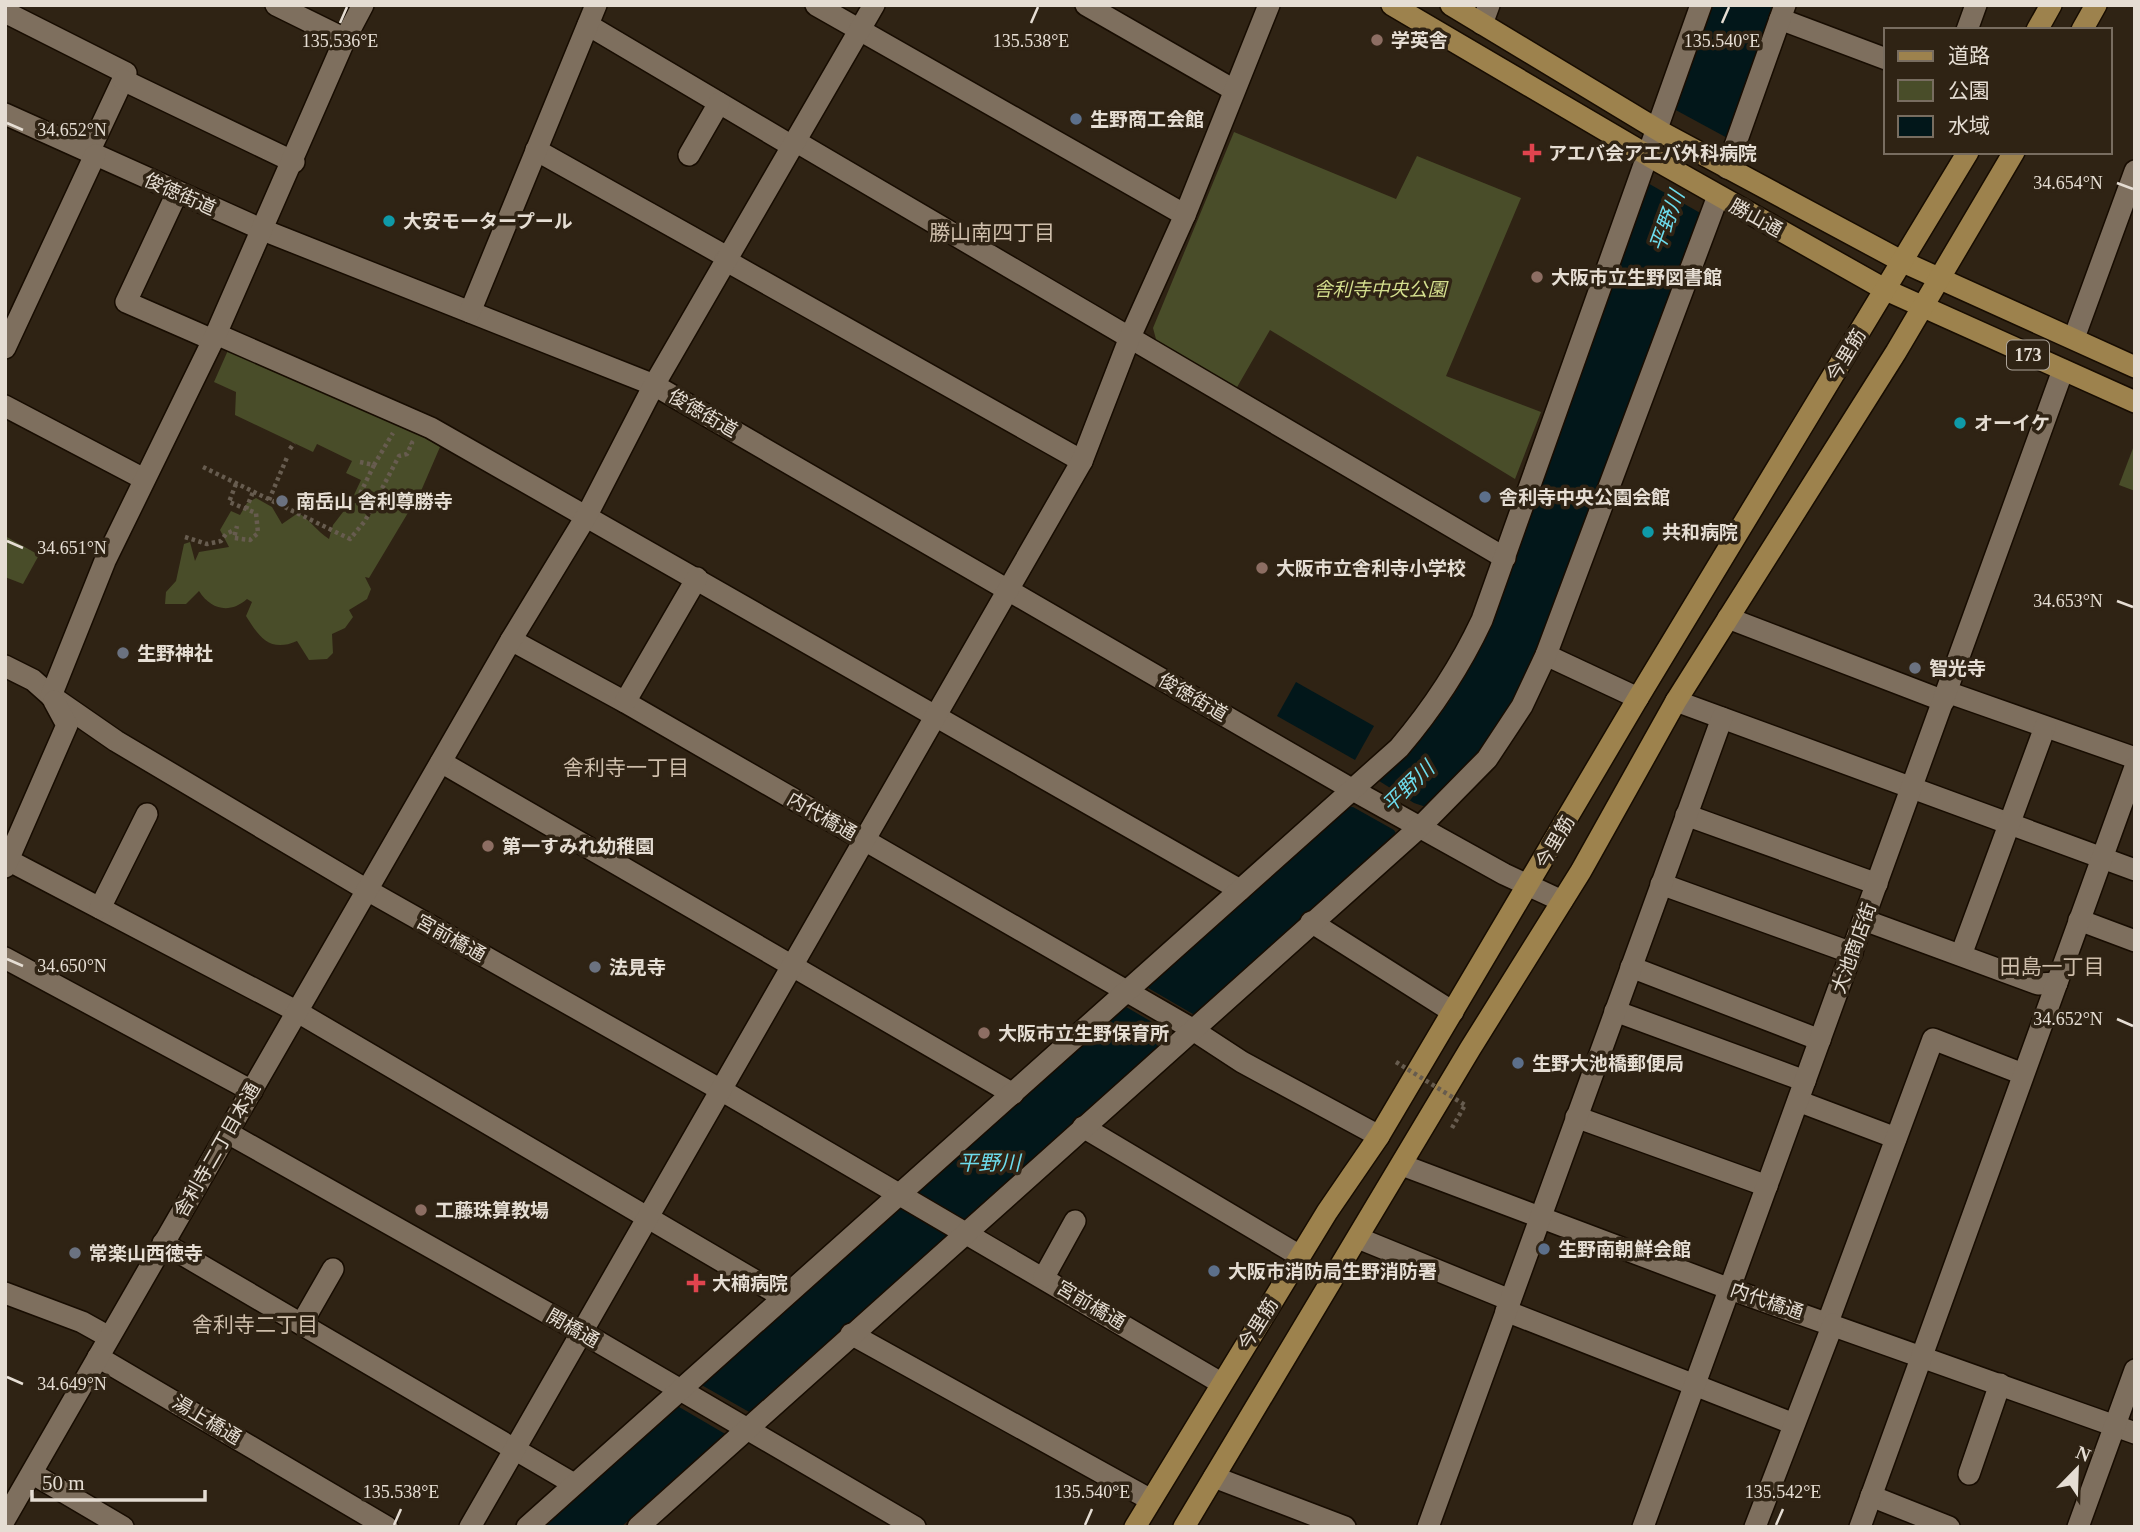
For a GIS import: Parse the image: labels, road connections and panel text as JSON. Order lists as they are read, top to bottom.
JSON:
{
  "streets": {
    "main road": ["勝山通", "今里筋", "173"],
    "street": [
      "俊徳街道",
      "内代橋通",
      "宮前橋通",
      "大池商店街",
      "舎利寺二丁目本通",
      "開橋通",
      "湯上橋通"
    ]
  },
  "crossings": [
    ["俊徳街道", "今里筋"],
    ["俊徳街道", "舎利寺二丁目本通"],
    ["勝山通", "今里筋"],
    ["勝山通", "大池商店街"],
    ["今里筋", "内代橋通"],
    ["今里筋", "宮前橋通"],
    ["内代橋通", "大池商店街"],
    ["内代橋通", "舎利寺二丁目本通"],
    ["宮前橋通", "舎利寺二丁目本通"],
    ["舎利寺二丁目本通", "開橋通"],
    ["舎利寺二丁目本通", "湯上橋通"]
  ],
  "districts": [
    "勝山南四丁目",
    "舎利寺一丁目",
    "田島一丁目",
    "舎利寺二丁目"
  ],
  "water": ["平野川"],
  "parks": ["舎利寺中央公園"],
  "places": {
    "other": [
      "学英舎",
      "生野商工会館",
      "大安モータープール",
      "大阪市立生野図書館",
      "オーイケ",
      "舎利寺中央公園会館",
      "南岳山 舎利尊勝寺",
      "共和病院",
      "大阪市立舎利寺小学校",
      "生野神社",
      "智光寺",
      "第一すみれ幼稚園",
      "法見寺",
      "大阪市立生野保育所",
      "生野大池橋郵便局",
      "工藤珠算教場",
      "生野南朝鮮会館",
      "常楽山西徳寺",
      "大阪市消防局生野消防署"
    ],
    "health": ["アエバ会アエバ外科病院", "大楠病院"]
  },
  "legend": ["道路", "公園", "水域"],
  "scale_bar": "50 m",
  "north": "top right",
  "coordinates": [
    "135.536°E",
    "135.538°E",
    "135.540°E",
    "34.652°N",
    "34.654°N",
    "34.651°N",
    "34.653°N",
    "34.650°N",
    "34.649°N",
    "135.542°E"
  ]
}
